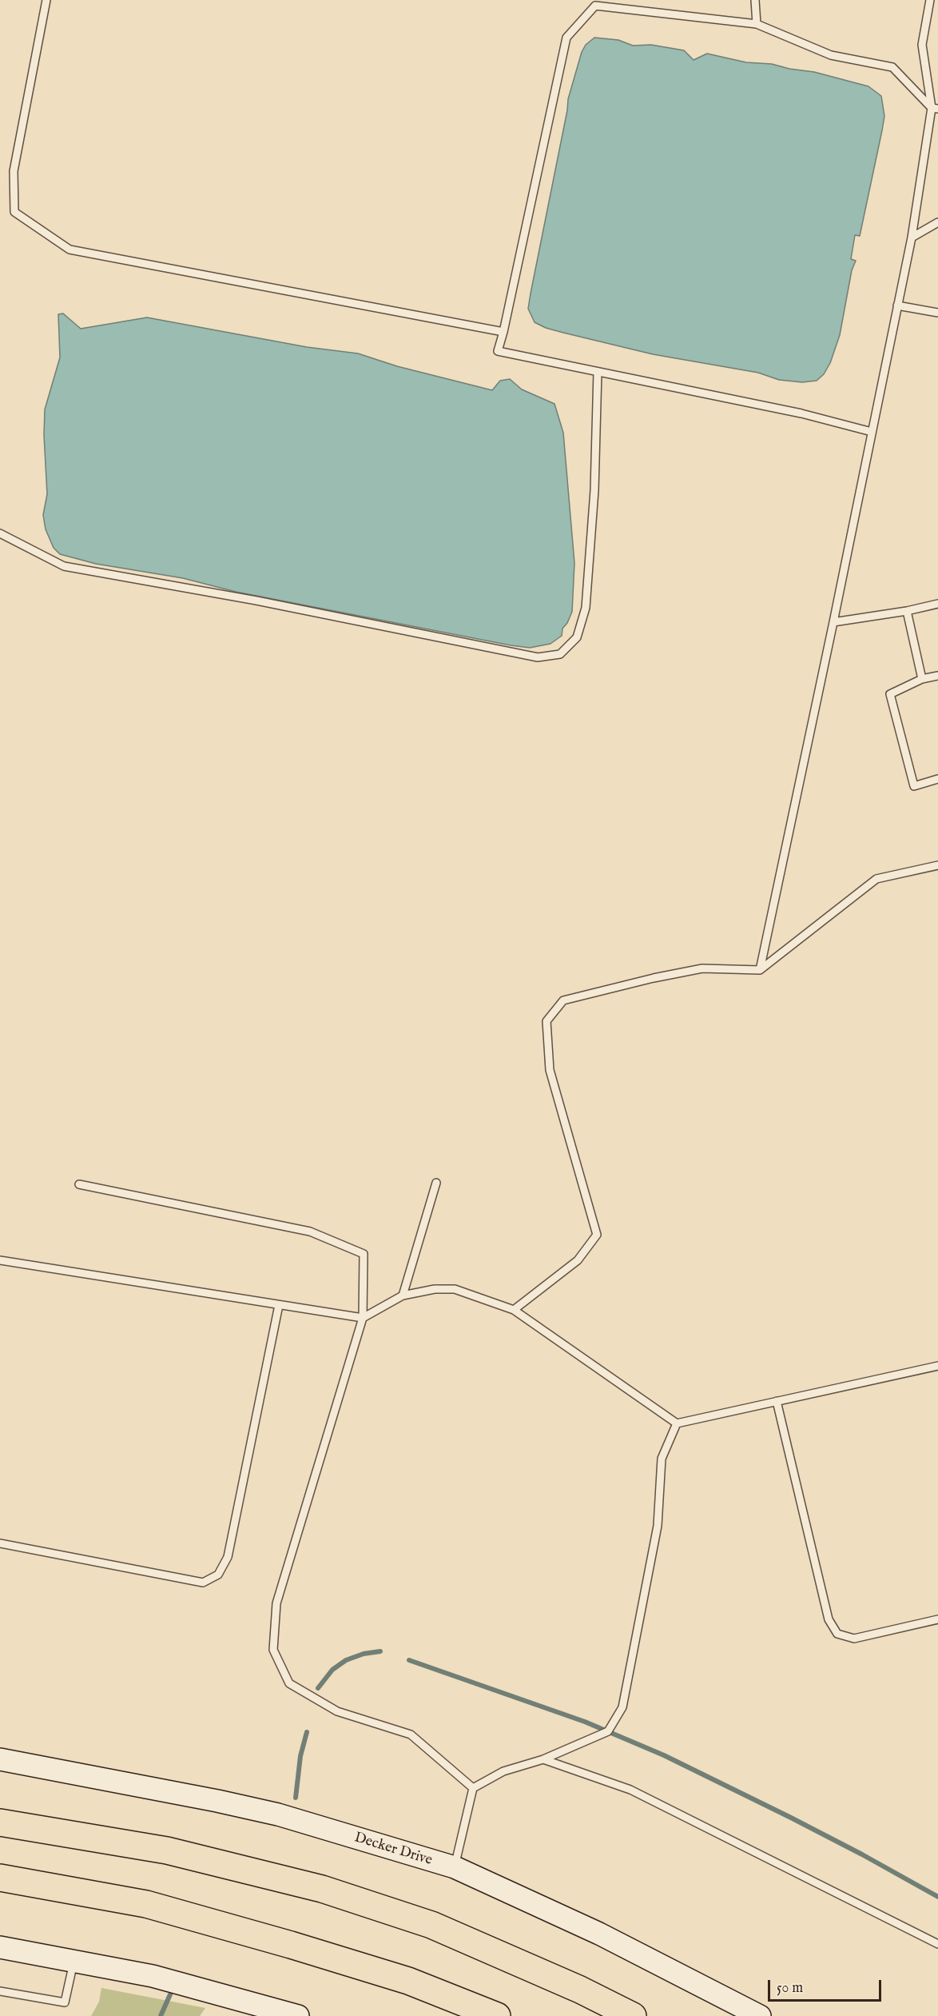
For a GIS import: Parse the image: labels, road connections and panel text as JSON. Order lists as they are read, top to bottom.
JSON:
{
  "streets": {
    "main road": ["Decker Drive"]
  },
  "scale_bar": "50 m"
}
